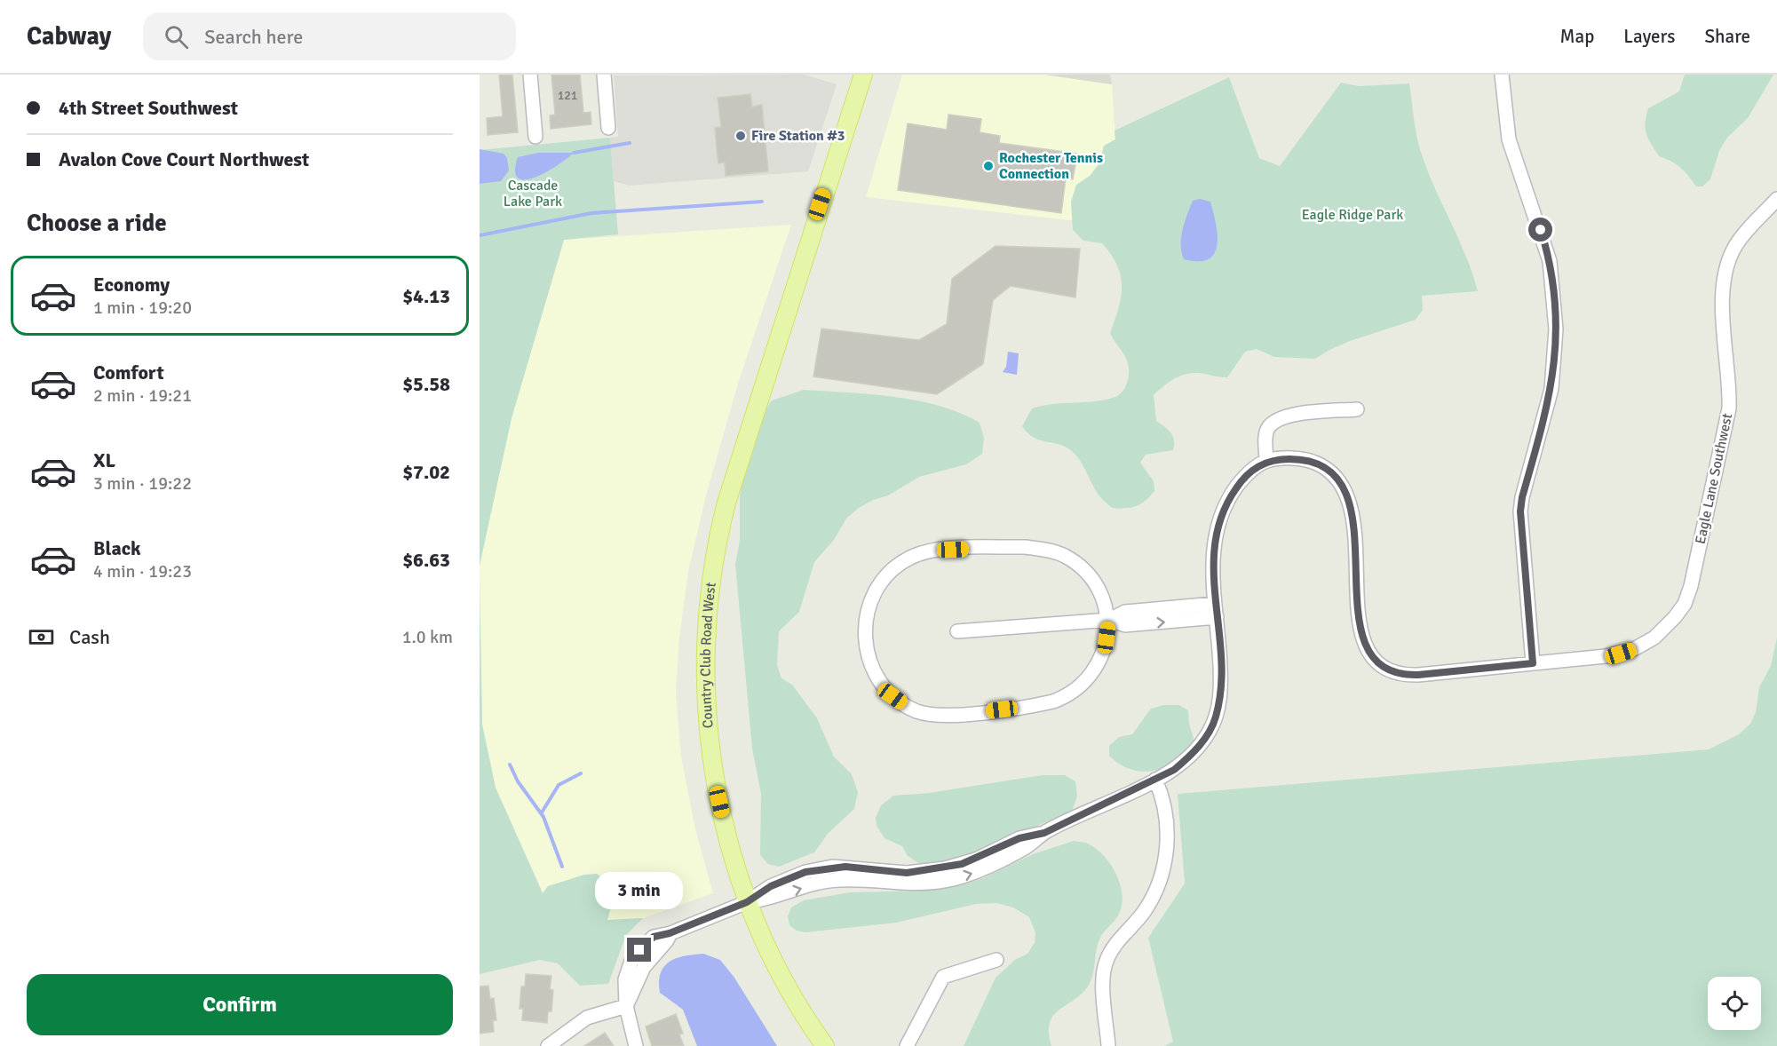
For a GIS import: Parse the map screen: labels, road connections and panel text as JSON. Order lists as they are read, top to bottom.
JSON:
{
  "streets": {
    "main road": ["Country Club Road West"],
    "street": ["Eagle Lane Southwest"]
  },
  "parks": ["Cascade Lake Park", "Eagle Ridge Park"],
  "places": ["Fire Station #3", "Rochester Tennis Connection"],
  "house_numbers": ["121"],
  "page": {
    "header": "Cabway",
    "search": "Search here",
    "nav": ["Map", "Layers", "Share"],
    "banner": ["4th Street Southwest", "Avalon Cove Court Northwest"],
    "heading": "Choose a ride",
    "list": [
      {
        "name": "Economy",
        "note": "1 min · 19:20",
        "value": "$4.13"
      },
      {
        "name": "Comfort",
        "note": "2 min · 19:21",
        "value": "$5.58"
      },
      {
        "name": "XL",
        "note": "3 min · 19:22",
        "value": "$7.02"
      },
      {
        "name": "Black",
        "note": "4 min · 19:23",
        "value": "$6.63"
      }
    ],
    "pay": ["Cash", "1.0 km"],
    "bubble": "3 min",
    "buttons": "Confirm"
  }
}
